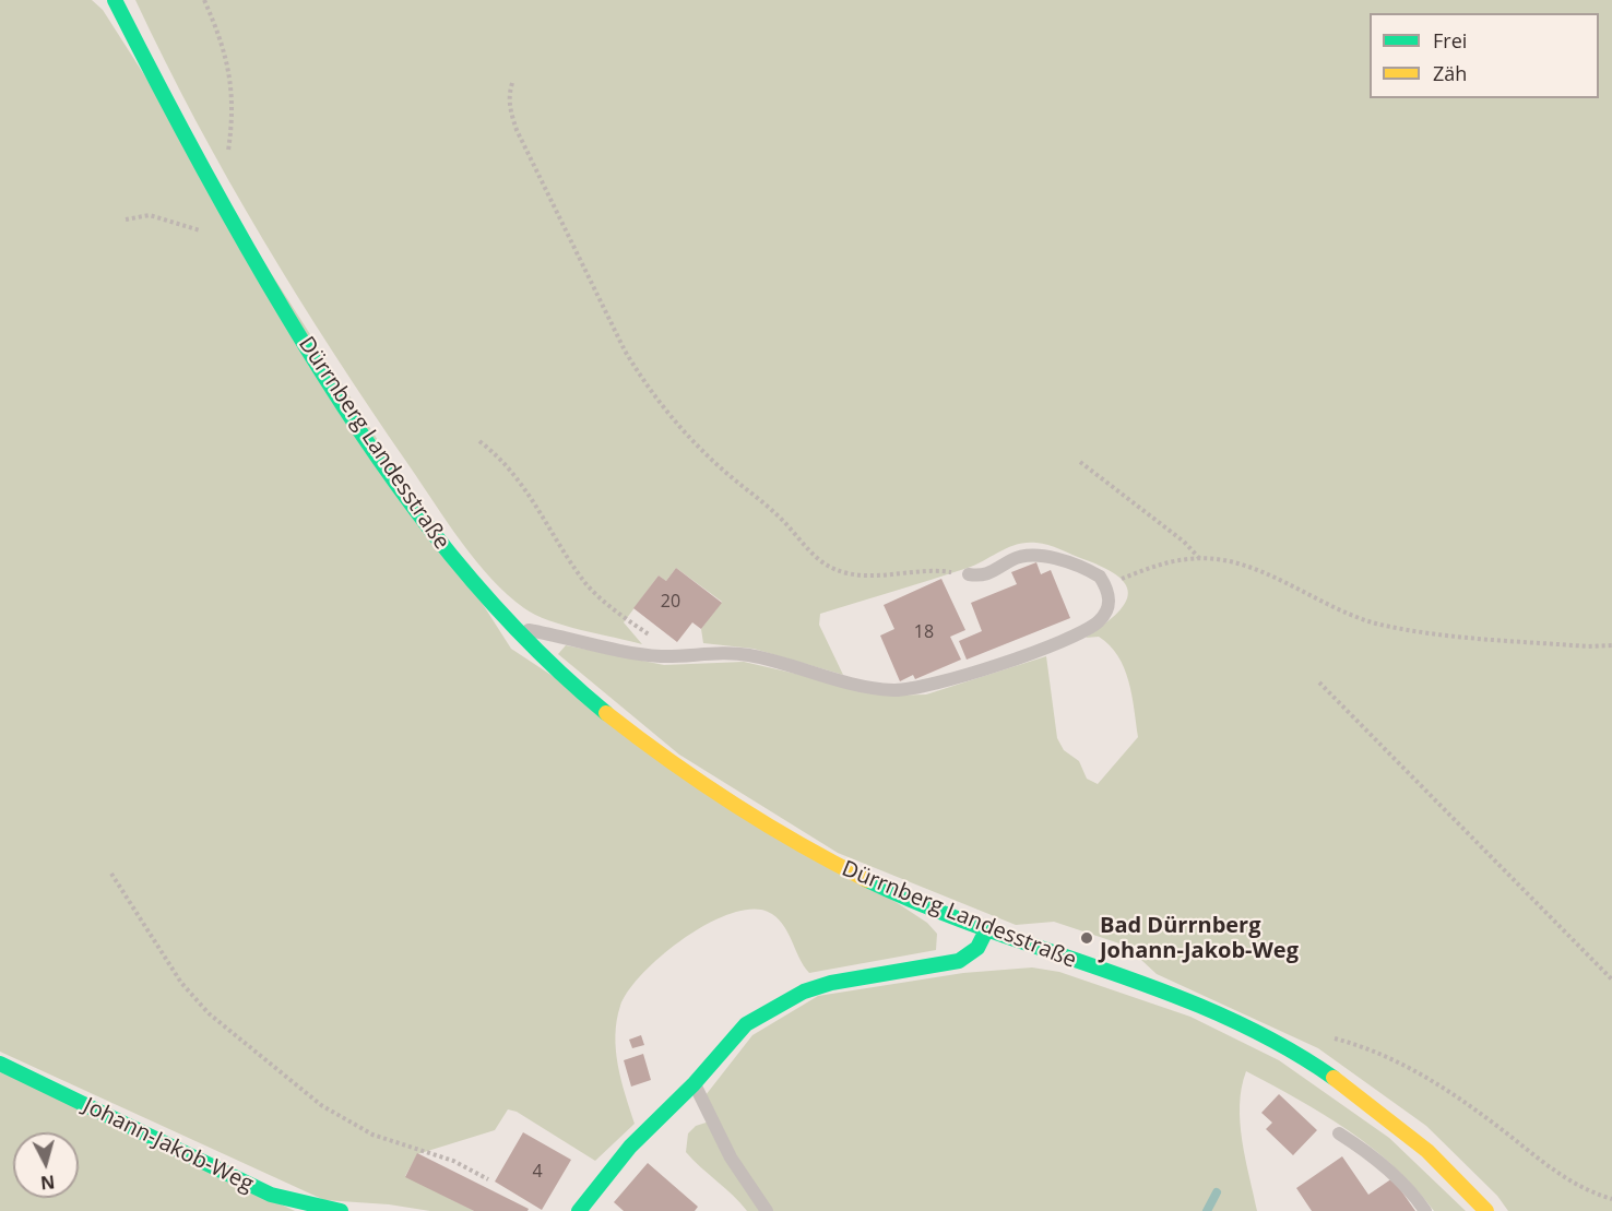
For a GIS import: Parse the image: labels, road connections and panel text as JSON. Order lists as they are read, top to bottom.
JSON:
{
  "streets": {
    "main road": ["Dürrnberg Landesstraße", "Johann-Jakob-Weg"]
  },
  "places": ["Bad Dürrnberg Johann-Jakob-Weg"],
  "house_numbers": ["20", "18", "4"],
  "legend": ["Frei", "Zäh"],
  "north": "bottom"
}
